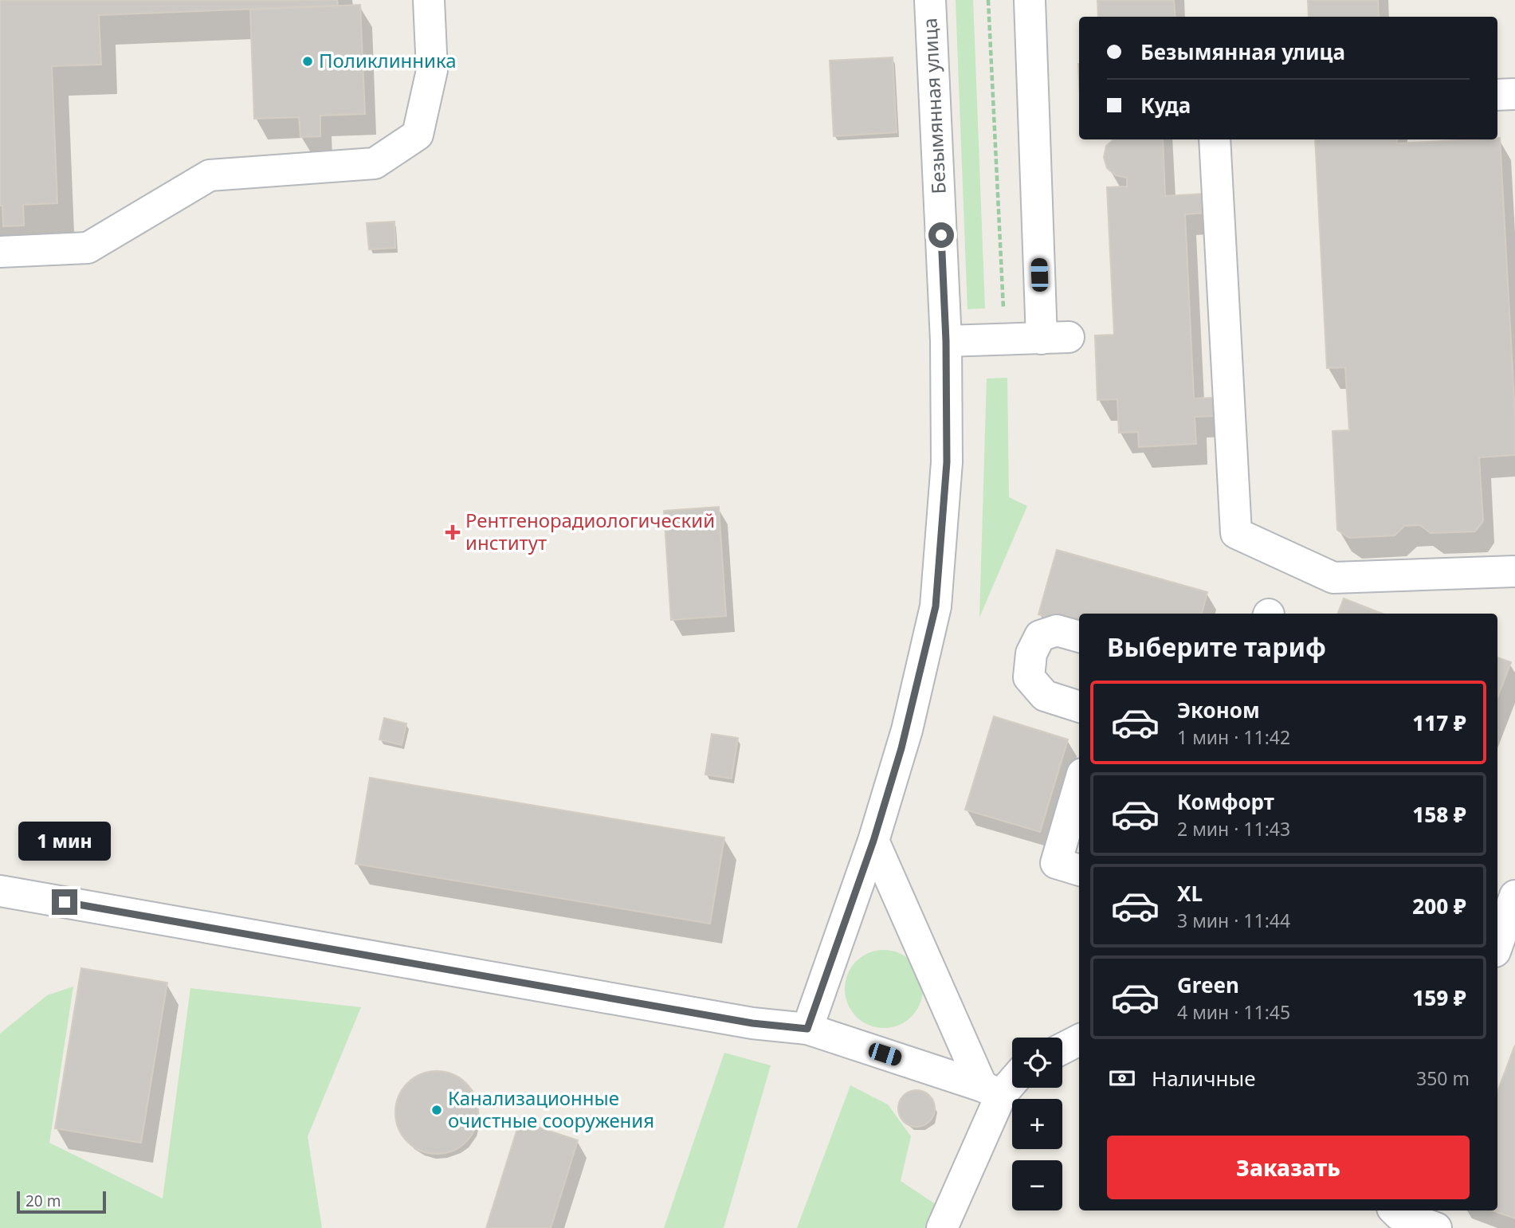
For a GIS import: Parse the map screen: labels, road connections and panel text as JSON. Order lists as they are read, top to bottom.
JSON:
{
  "streets": {
    "street": ["Безымянная улица"]
  },
  "places": {
    "other": ["Поликлинника", "Канализационные очистные сооружения"],
    "health": ["Рентгенорадиологический институт"]
  },
  "scale_bar": "20 m",
  "page": {
    "banner": ["Безымянная улица", "Куда"],
    "heading": "Выберите тариф",
    "list": [
      {
        "name": "Эконом",
        "note": "1 мин · 11:42",
        "value": "117 ₽"
      },
      {
        "name": "Комфорт",
        "note": "2 мин · 11:43",
        "value": "158 ₽"
      },
      {
        "name": "XL",
        "note": "3 мин · 11:44",
        "value": "200 ₽"
      },
      {
        "name": "Green",
        "note": "4 мин · 11:45",
        "value": "159 ₽"
      }
    ],
    "bubble": "1 мин",
    "map_buttons": ["+", "−"],
    "pay": ["Наличные", "350 m"],
    "buttons": "Заказать",
    "scale": "20 m"
  }
}
